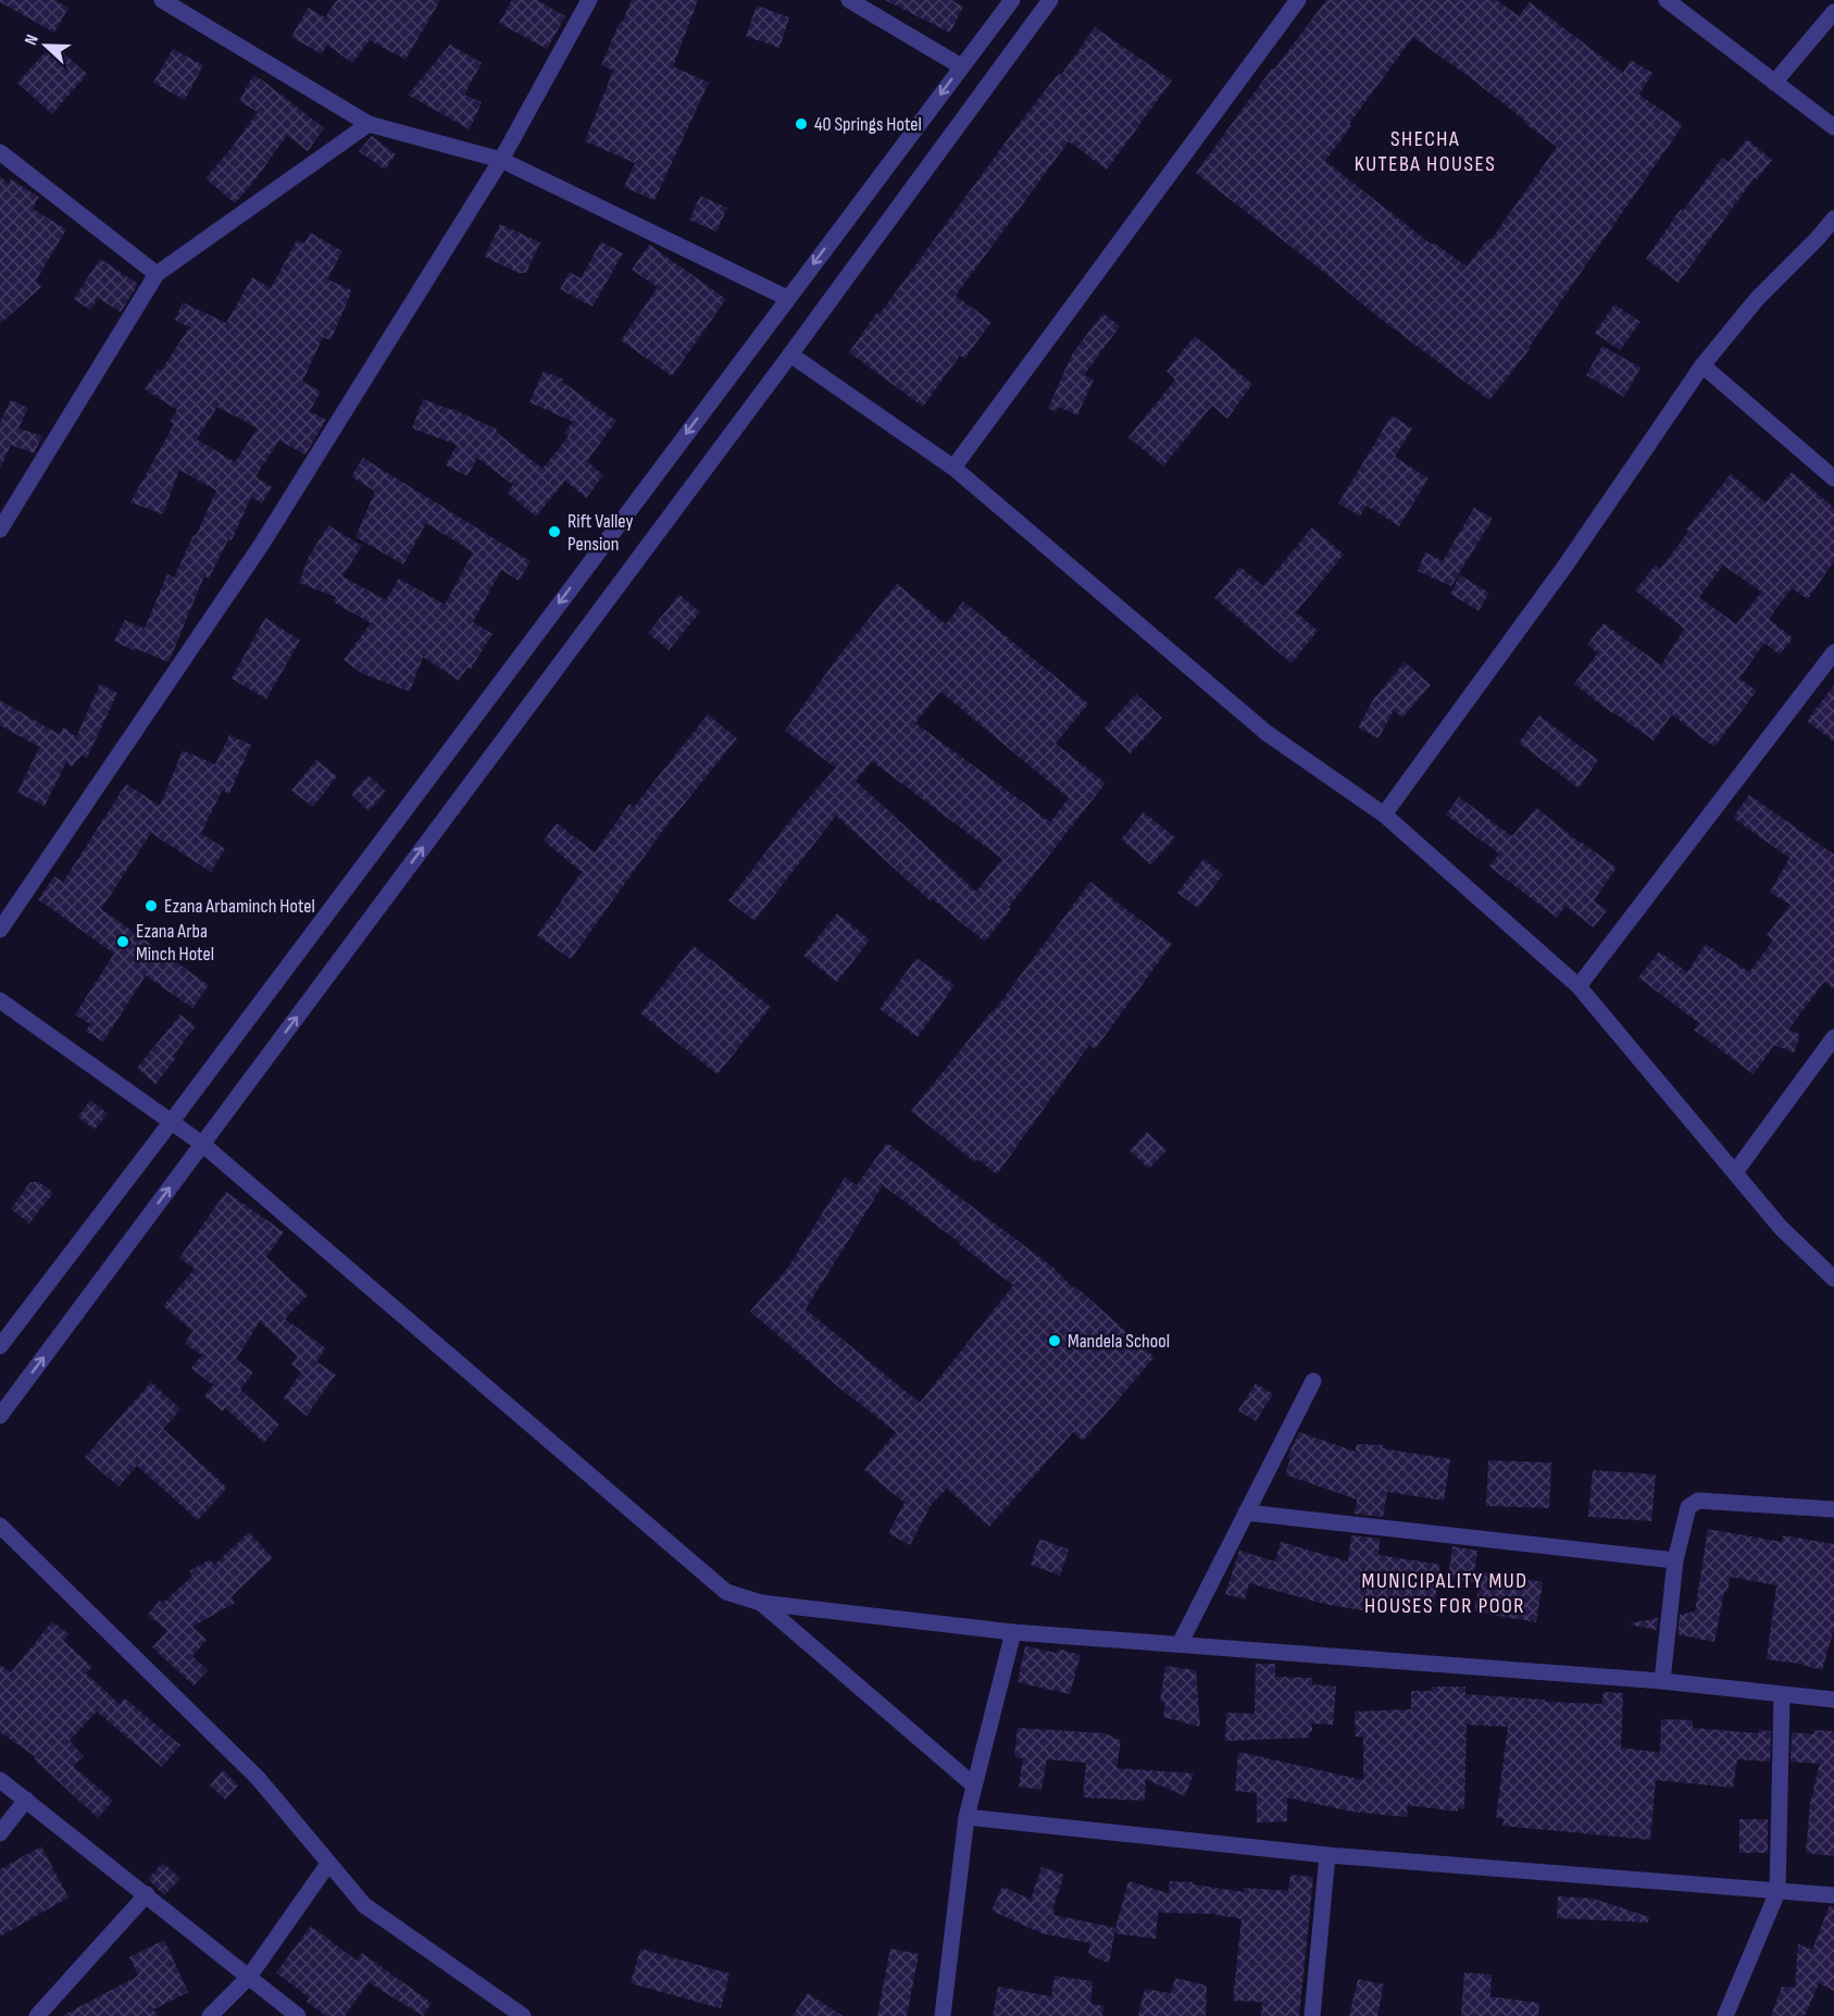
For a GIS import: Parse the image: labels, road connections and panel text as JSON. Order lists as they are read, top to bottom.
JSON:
{
  "districts": ["SHECHA KUTEBA HOUSES", "MUNICIPALITY MUD HOUSES FOR POOR"],
  "places": [
    "40 Springs Hotel",
    "Rift Valley Pension",
    "Ezana Arbaminch Hotel",
    "Ezana Arba Minch Hotel",
    "Mandela School"
  ],
  "north": "left"
}
